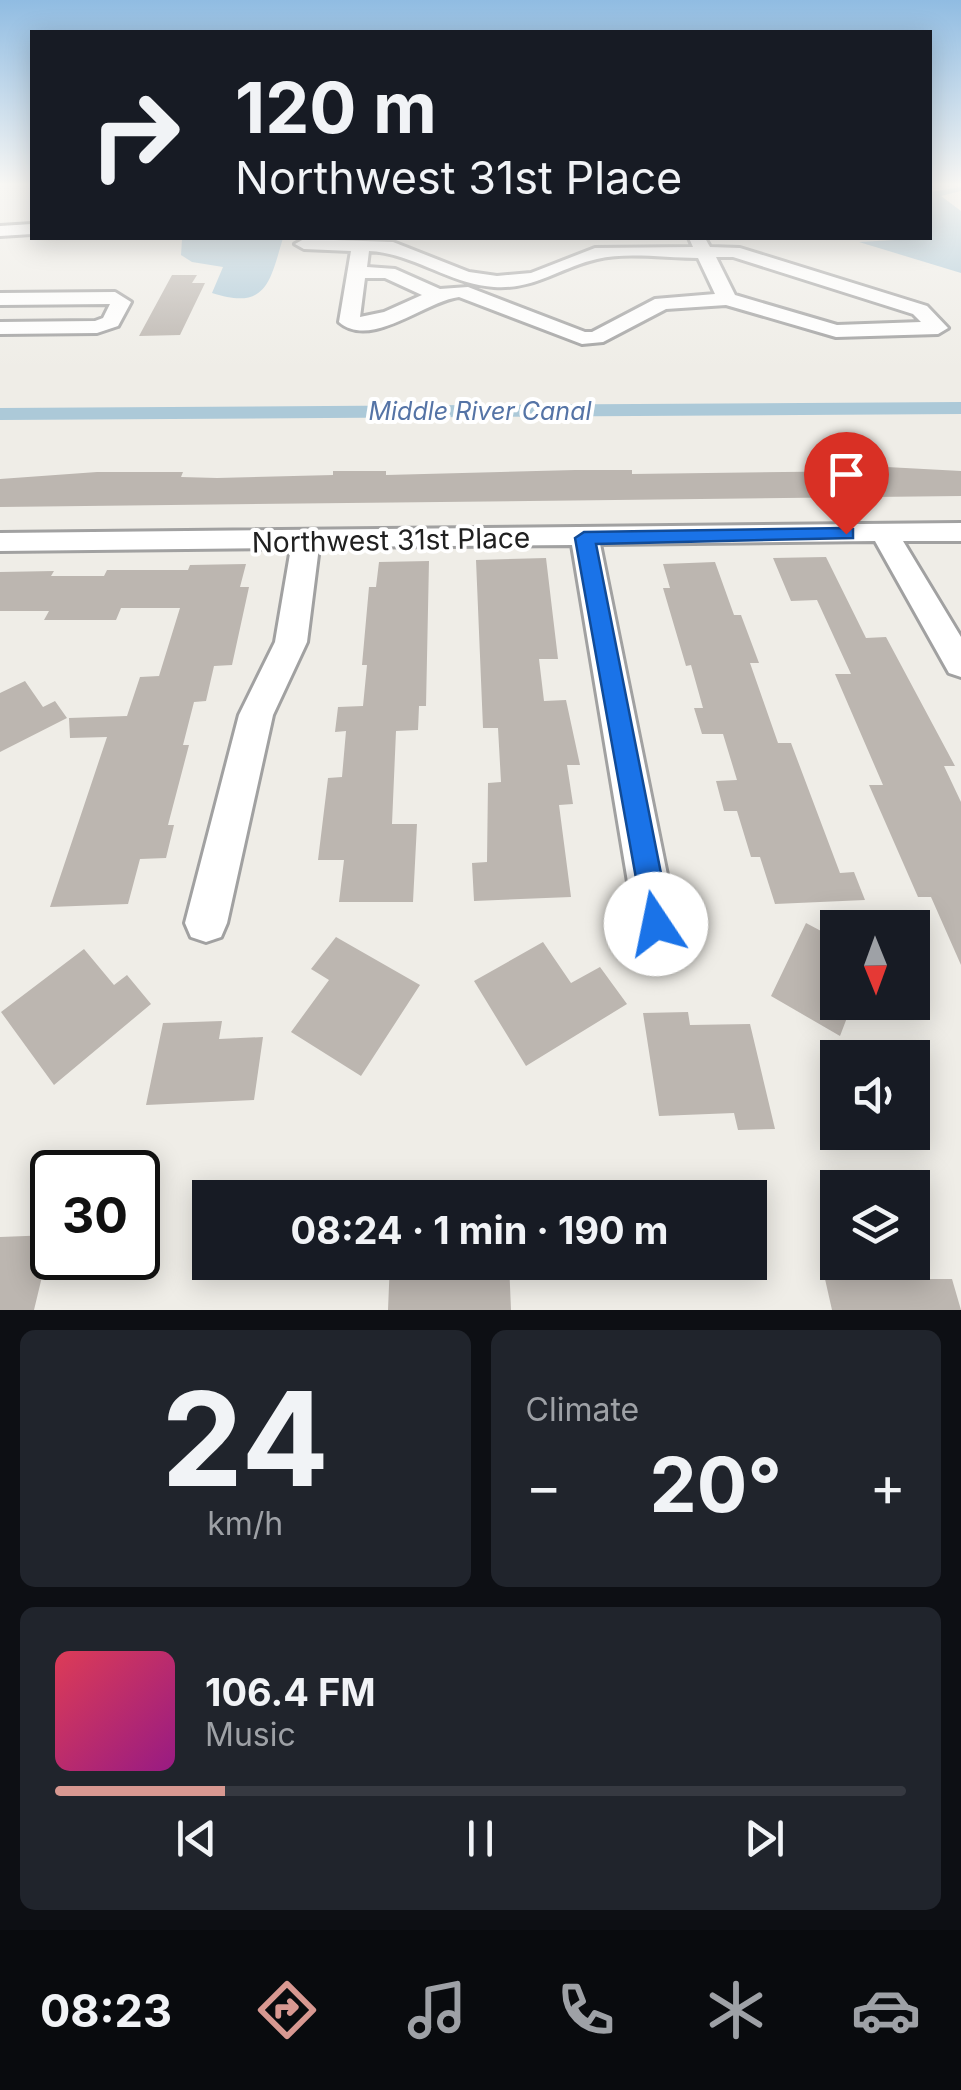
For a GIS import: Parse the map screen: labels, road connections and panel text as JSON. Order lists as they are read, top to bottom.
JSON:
{
  "streets": {
    "street": ["Northwest 31st Place"]
  },
  "water": ["Middle River Canal"],
  "north": "bottom",
  "page": {
    "turn": ["120 m", "Northwest 31st Place"],
    "limit": "30",
    "trip": "08:24 · 1 min · 190 m",
    "tile": [
      ["24", "km/h"],
      "Climate"
    ],
    "heat": ["−", "20°", "+"],
    "song": ["106.4 FM", "Music"],
    "tabs": "08:23"
  }
}
